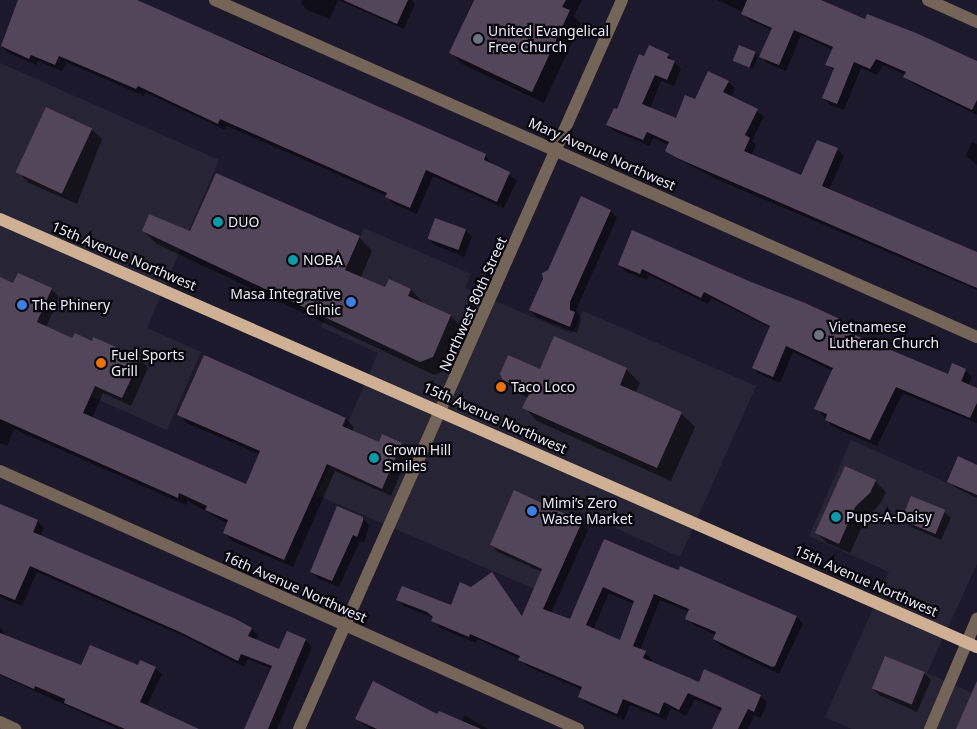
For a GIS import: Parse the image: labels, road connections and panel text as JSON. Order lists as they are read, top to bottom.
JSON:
{
  "streets": {
    "main road": ["15th Avenue Northwest"],
    "street": ["Mary Avenue Northwest", "Northwest 80th Street", "16th Avenue Northwest"]
  },
  "crossings": [
    ["Mary Avenue Northwest", "Northwest 80th Street"],
    ["15th Avenue Northwest", "Northwest 80th Street"],
    ["Northwest 80th Street", "16th Avenue Northwest"]
  ],
  "places": [
    "United Evangelical Free Church",
    "DUO",
    "NOBA",
    "Masa Integrative Clinic",
    "The Phinery",
    "Vietnamese Lutheran Church",
    "Fuel Sports Grill",
    "Taco Loco",
    "Crown Hill Smiles",
    "Mimi’s Zero Waste Market",
    "Pups-A-Daisy"
  ]
}
